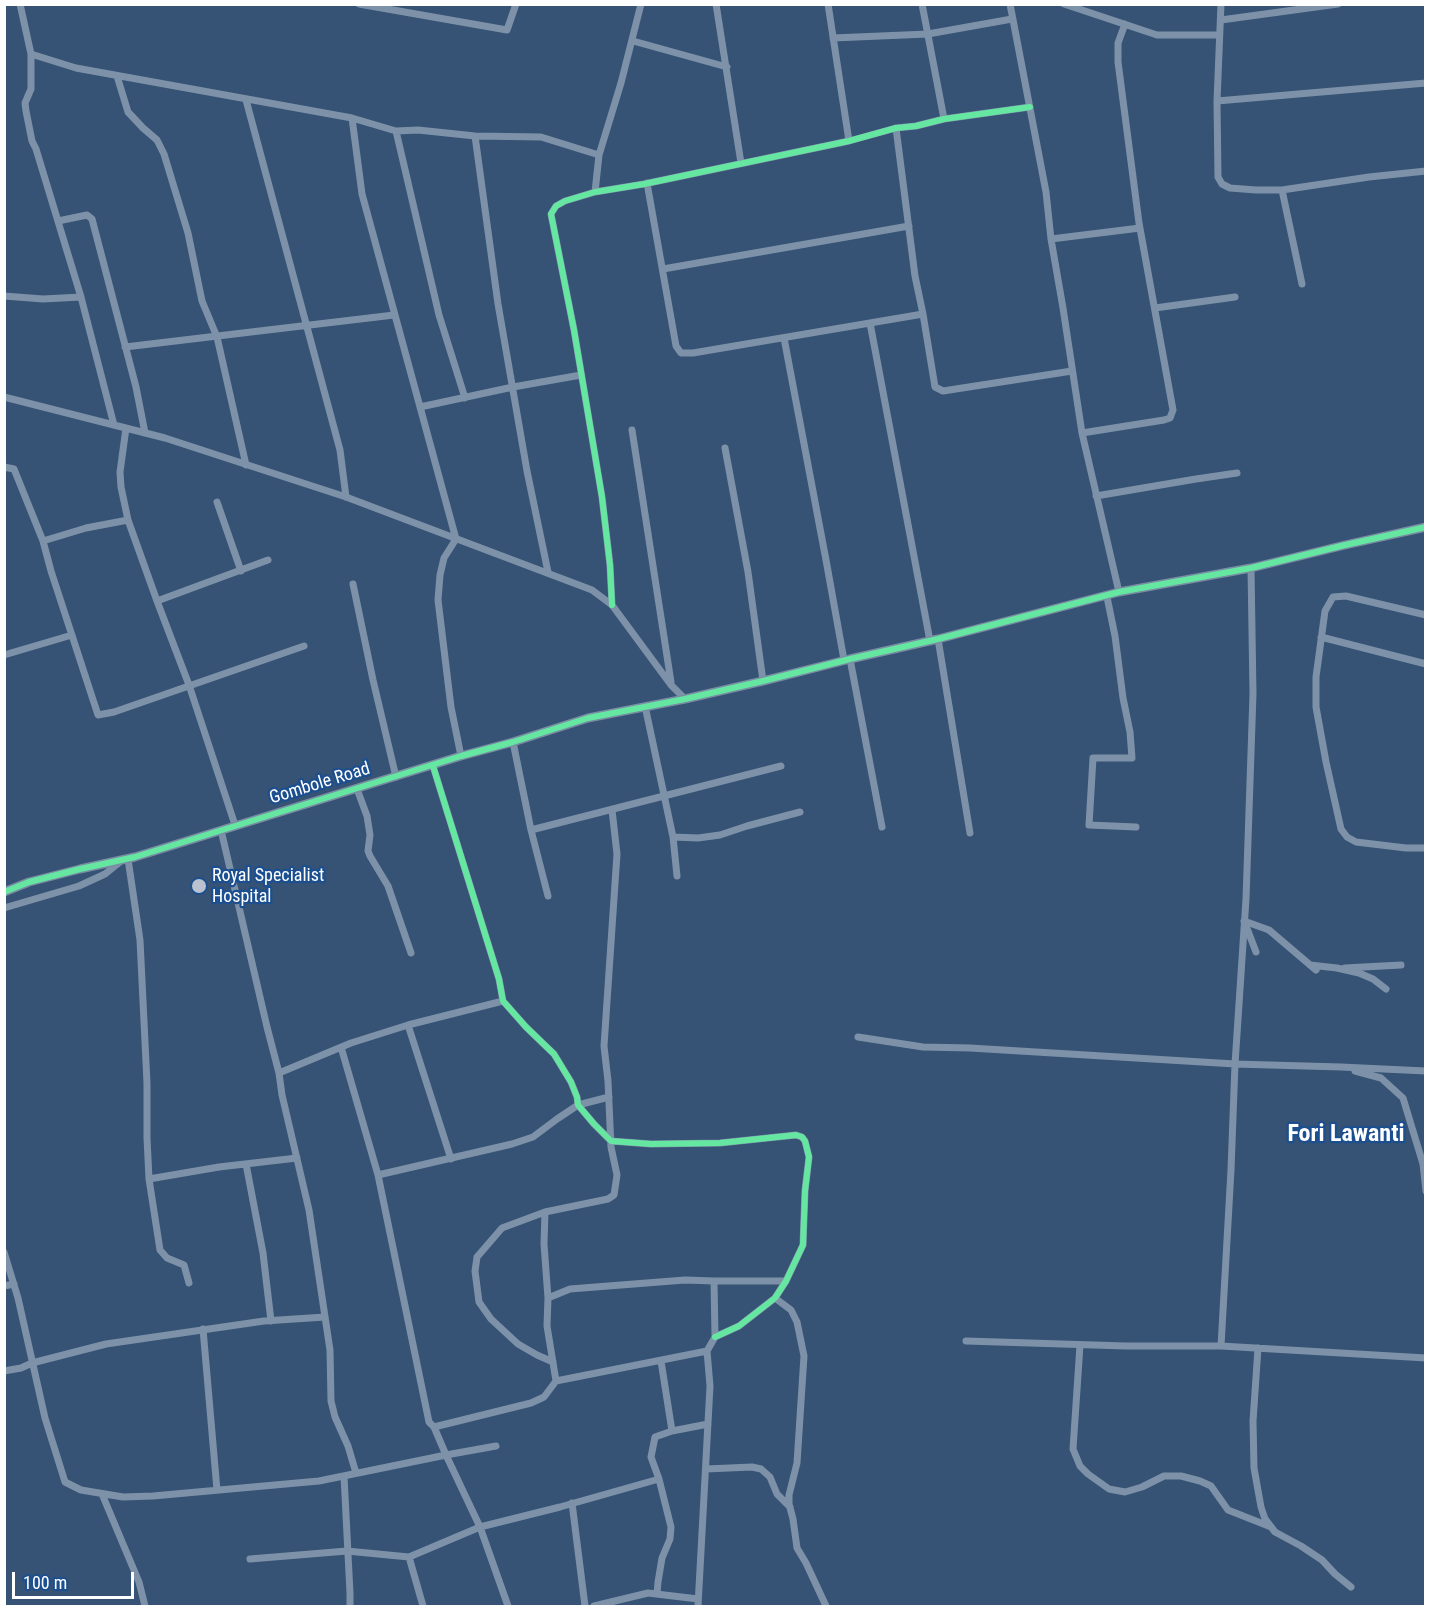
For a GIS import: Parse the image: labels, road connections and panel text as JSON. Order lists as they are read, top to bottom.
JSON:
{
  "streets": {
    "street": ["Gombole Road"]
  },
  "districts": ["Fori Lawanti"],
  "places": ["Royal Specialist Hospital"],
  "scale_bar": "100 m"
}
